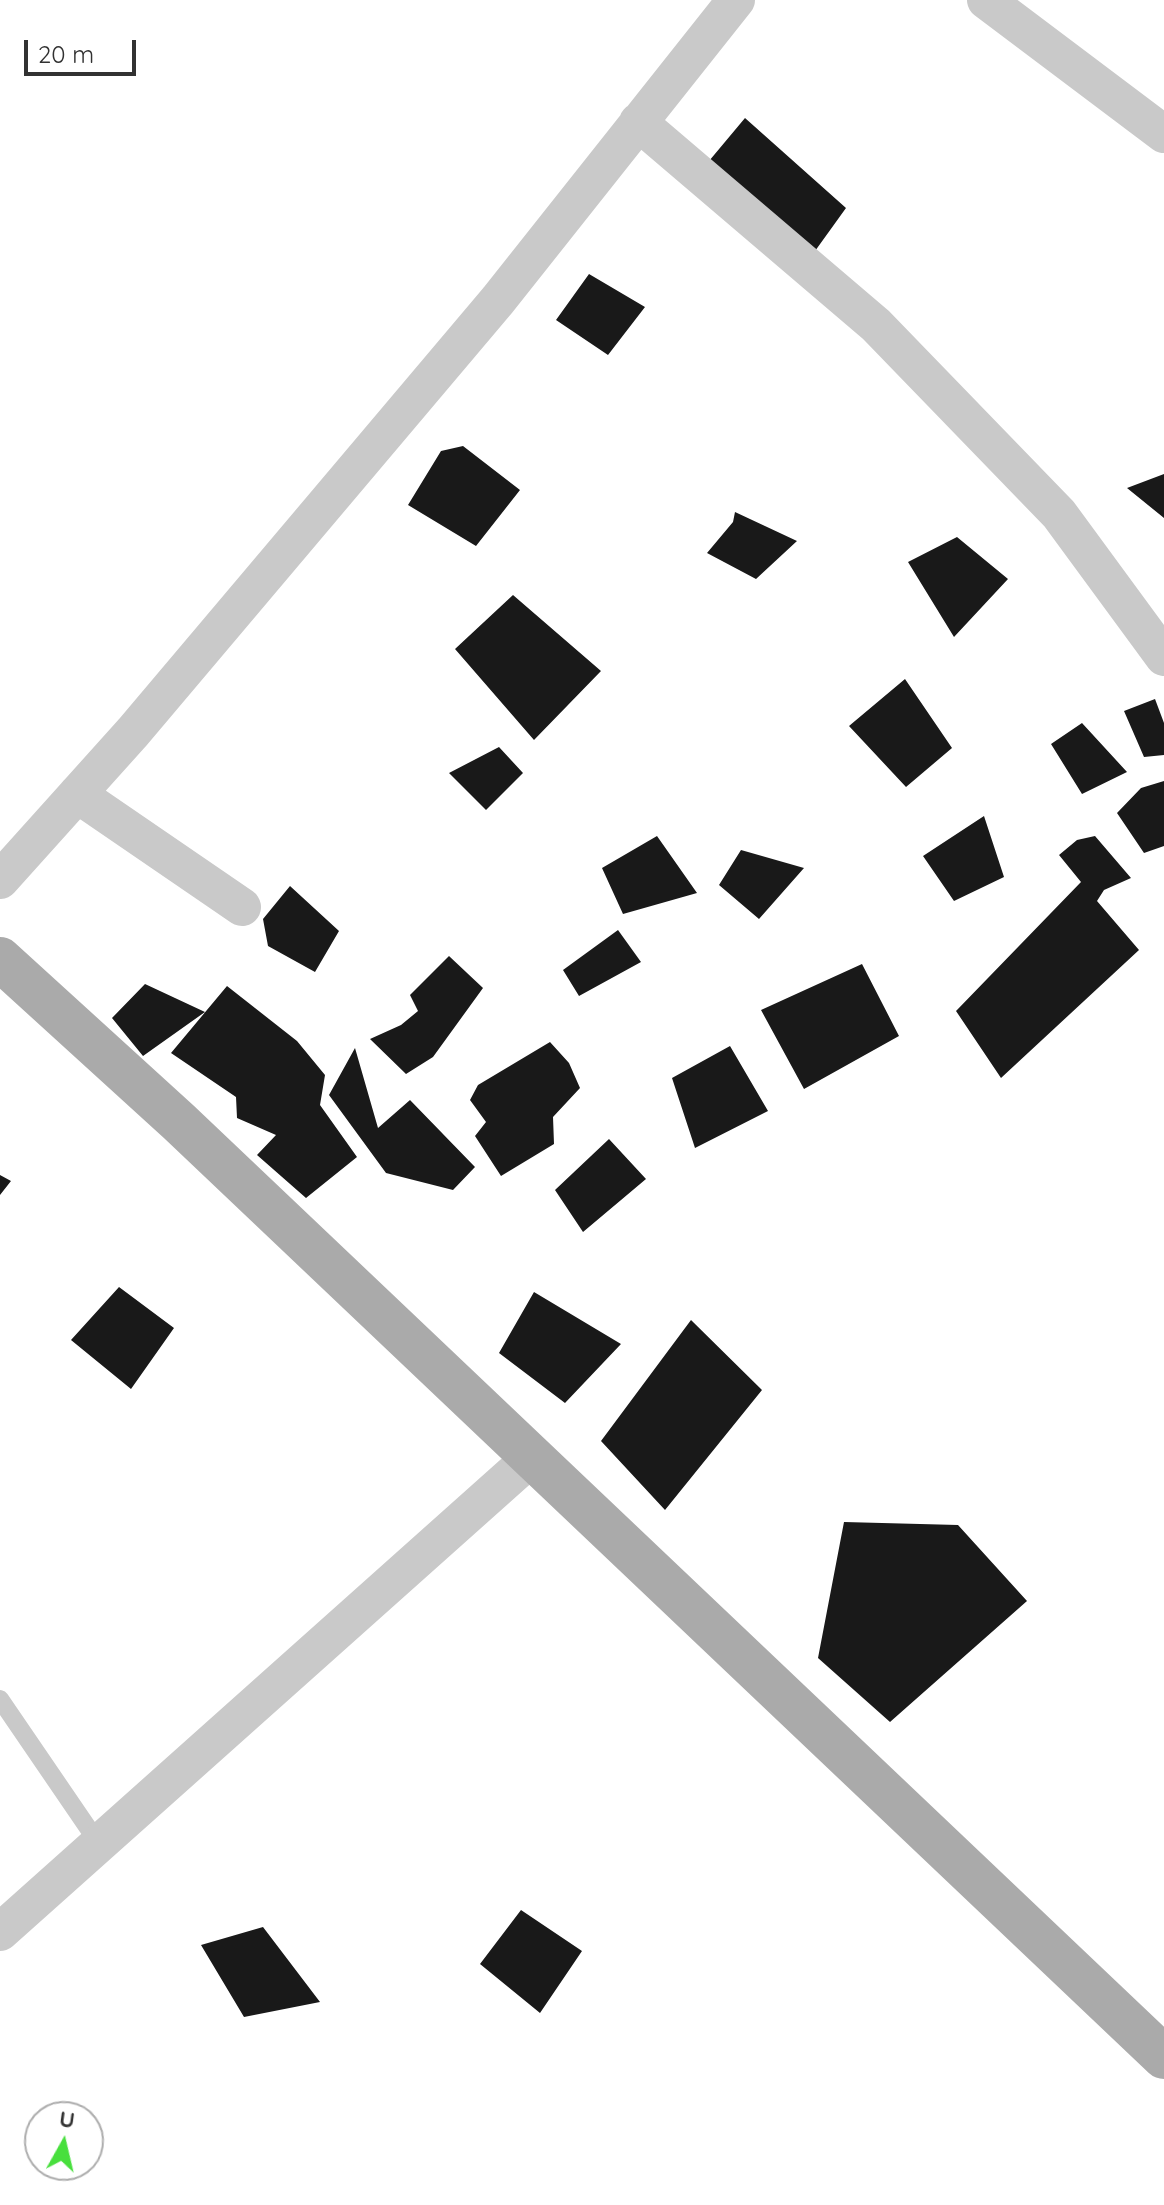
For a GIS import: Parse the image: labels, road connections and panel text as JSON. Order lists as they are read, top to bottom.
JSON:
{
  "scale_bar": "20 m",
  "north": "top"
}
